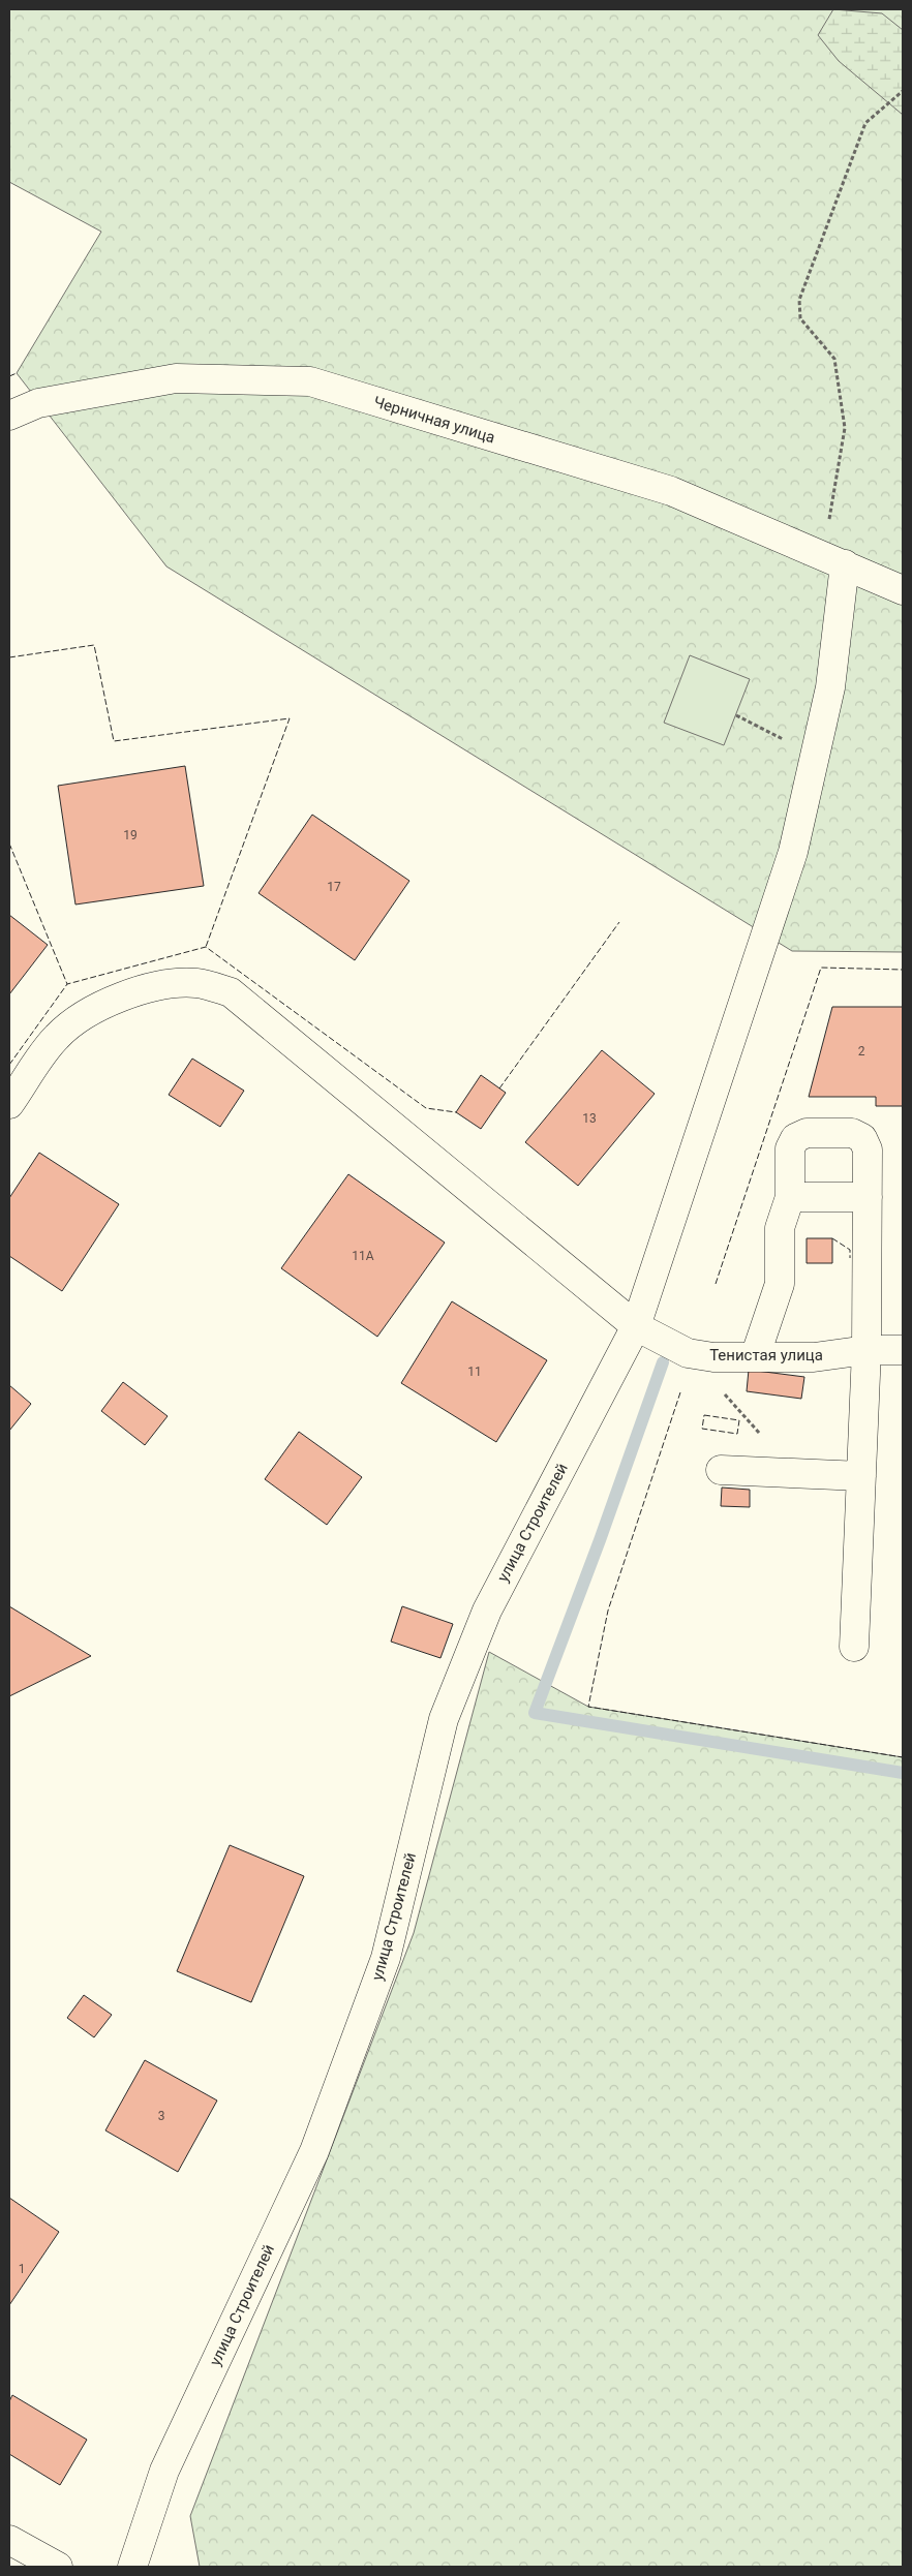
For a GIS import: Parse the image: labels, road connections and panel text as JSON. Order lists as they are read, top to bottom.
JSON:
{
  "streets": {
    "street": ["Черничная улица", "Тенистая улица", "улица Строителей"]
  },
  "crossings": [
    ["Черничная улица", "улица Строителей"],
    ["Тенистая улица", "улица Строителей"]
  ],
  "house_numbers": [
    "19",
    "17",
    "2",
    "13",
    "11А",
    "11",
    "3",
    "1"
  ]
}
